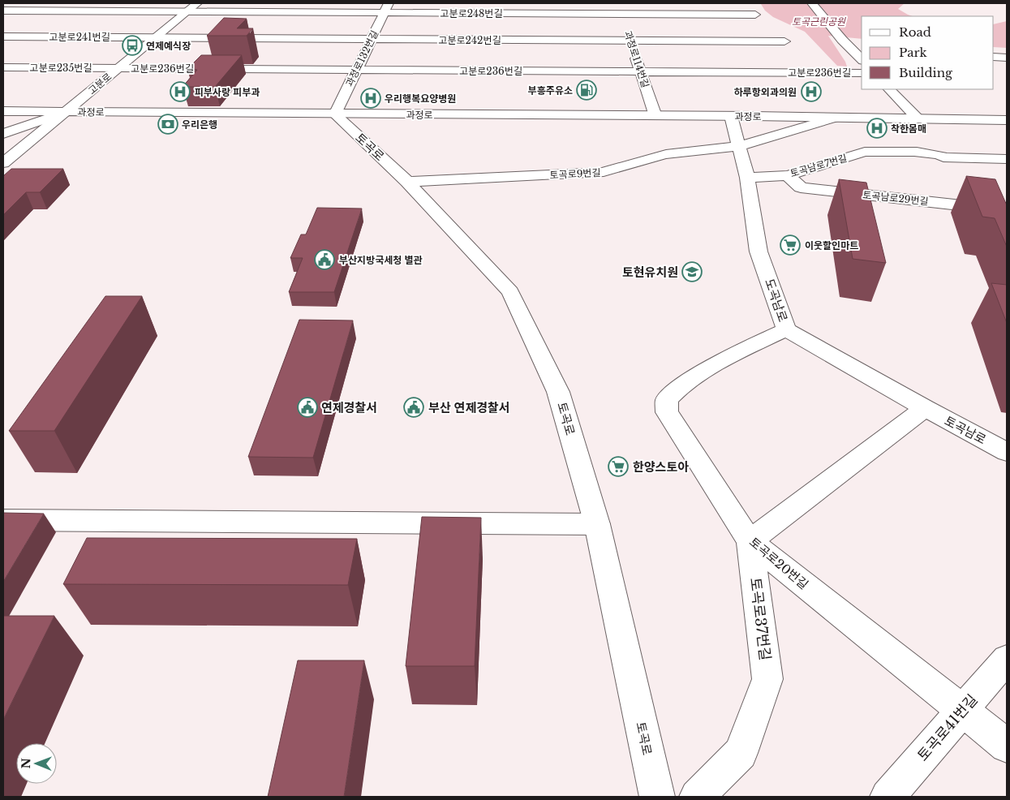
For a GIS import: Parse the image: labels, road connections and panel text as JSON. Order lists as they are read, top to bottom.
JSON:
{
  "streets": {
    "street": [
      "고분로248번길",
      "고분로241번길",
      "고분로242번길",
      "과정로132번길",
      "과정로114번길",
      "고분로235번길",
      "고분로236번길",
      "고분로",
      "과정로",
      "토곡로",
      "토곡남로7번길",
      "토곡로9번길",
      "토곡남로29번길",
      "도곡남로",
      "토곡남로",
      "토곡로20번길",
      "토곡로37번길",
      "토곡로41번길"
    ]
  },
  "crossings": [
    ["고분로248번길", "과정로132번길"],
    ["고분로248번길", "과정로114번길"],
    ["고분로248번길", "고분로"],
    ["고분로241번길", "고분로242번길"],
    ["고분로241번길", "고분로"],
    ["고분로242번길", "과정로132번길"],
    ["고분로242번길", "과정로114번길"],
    ["고분로242번길", "고분로"],
    ["과정로132번길", "고분로236번길"],
    ["과정로132번길", "과정로"],
    ["과정로132번길", "토곡로"],
    ["과정로114번길", "고분로236번길"],
    ["과정로114번길", "과정로"],
    ["고분로235번길", "고분로236번길"],
    ["고분로235번길", "고분로"],
    ["고분로236번길", "고분로"],
    ["고분로", "과정로"],
    ["과정로", "토곡로"],
    ["과정로", "토곡로9번길"],
    ["과정로", "도곡남로"],
    ["토곡로", "토곡로9번길"],
    ["토곡남로7번길", "토곡남로29번길"],
    ["토곡남로7번길", "도곡남로"],
    ["토곡로9번길", "도곡남로"],
    ["도곡남로", "토곡남로"],
    ["도곡남로", "토곡로20번길"],
    ["토곡로20번길", "토곡로37번길"],
    ["토곡로20번길", "토곡로41번길"]
  ],
  "parks": ["토곡근린공원"],
  "places": {
    "bus stop": ["연제예식장"],
    "fuel station": ["부흥주유소"],
    "hospital": [
      "피부사랑 피부과",
      "하루항외과의원",
      "우리행복요양병원",
      "착한몸매"
    ],
    "bank": ["우리은행"],
    "supermarket": ["이웃할인마트", "한양스토아"],
    "public building": ["부산지방국세청 별관", "연제경찰서", "부산 연제경찰서"],
    "school or university": ["토현유치원"]
  },
  "legend": ["Road", "Park", "Building"],
  "north": "left"
}
